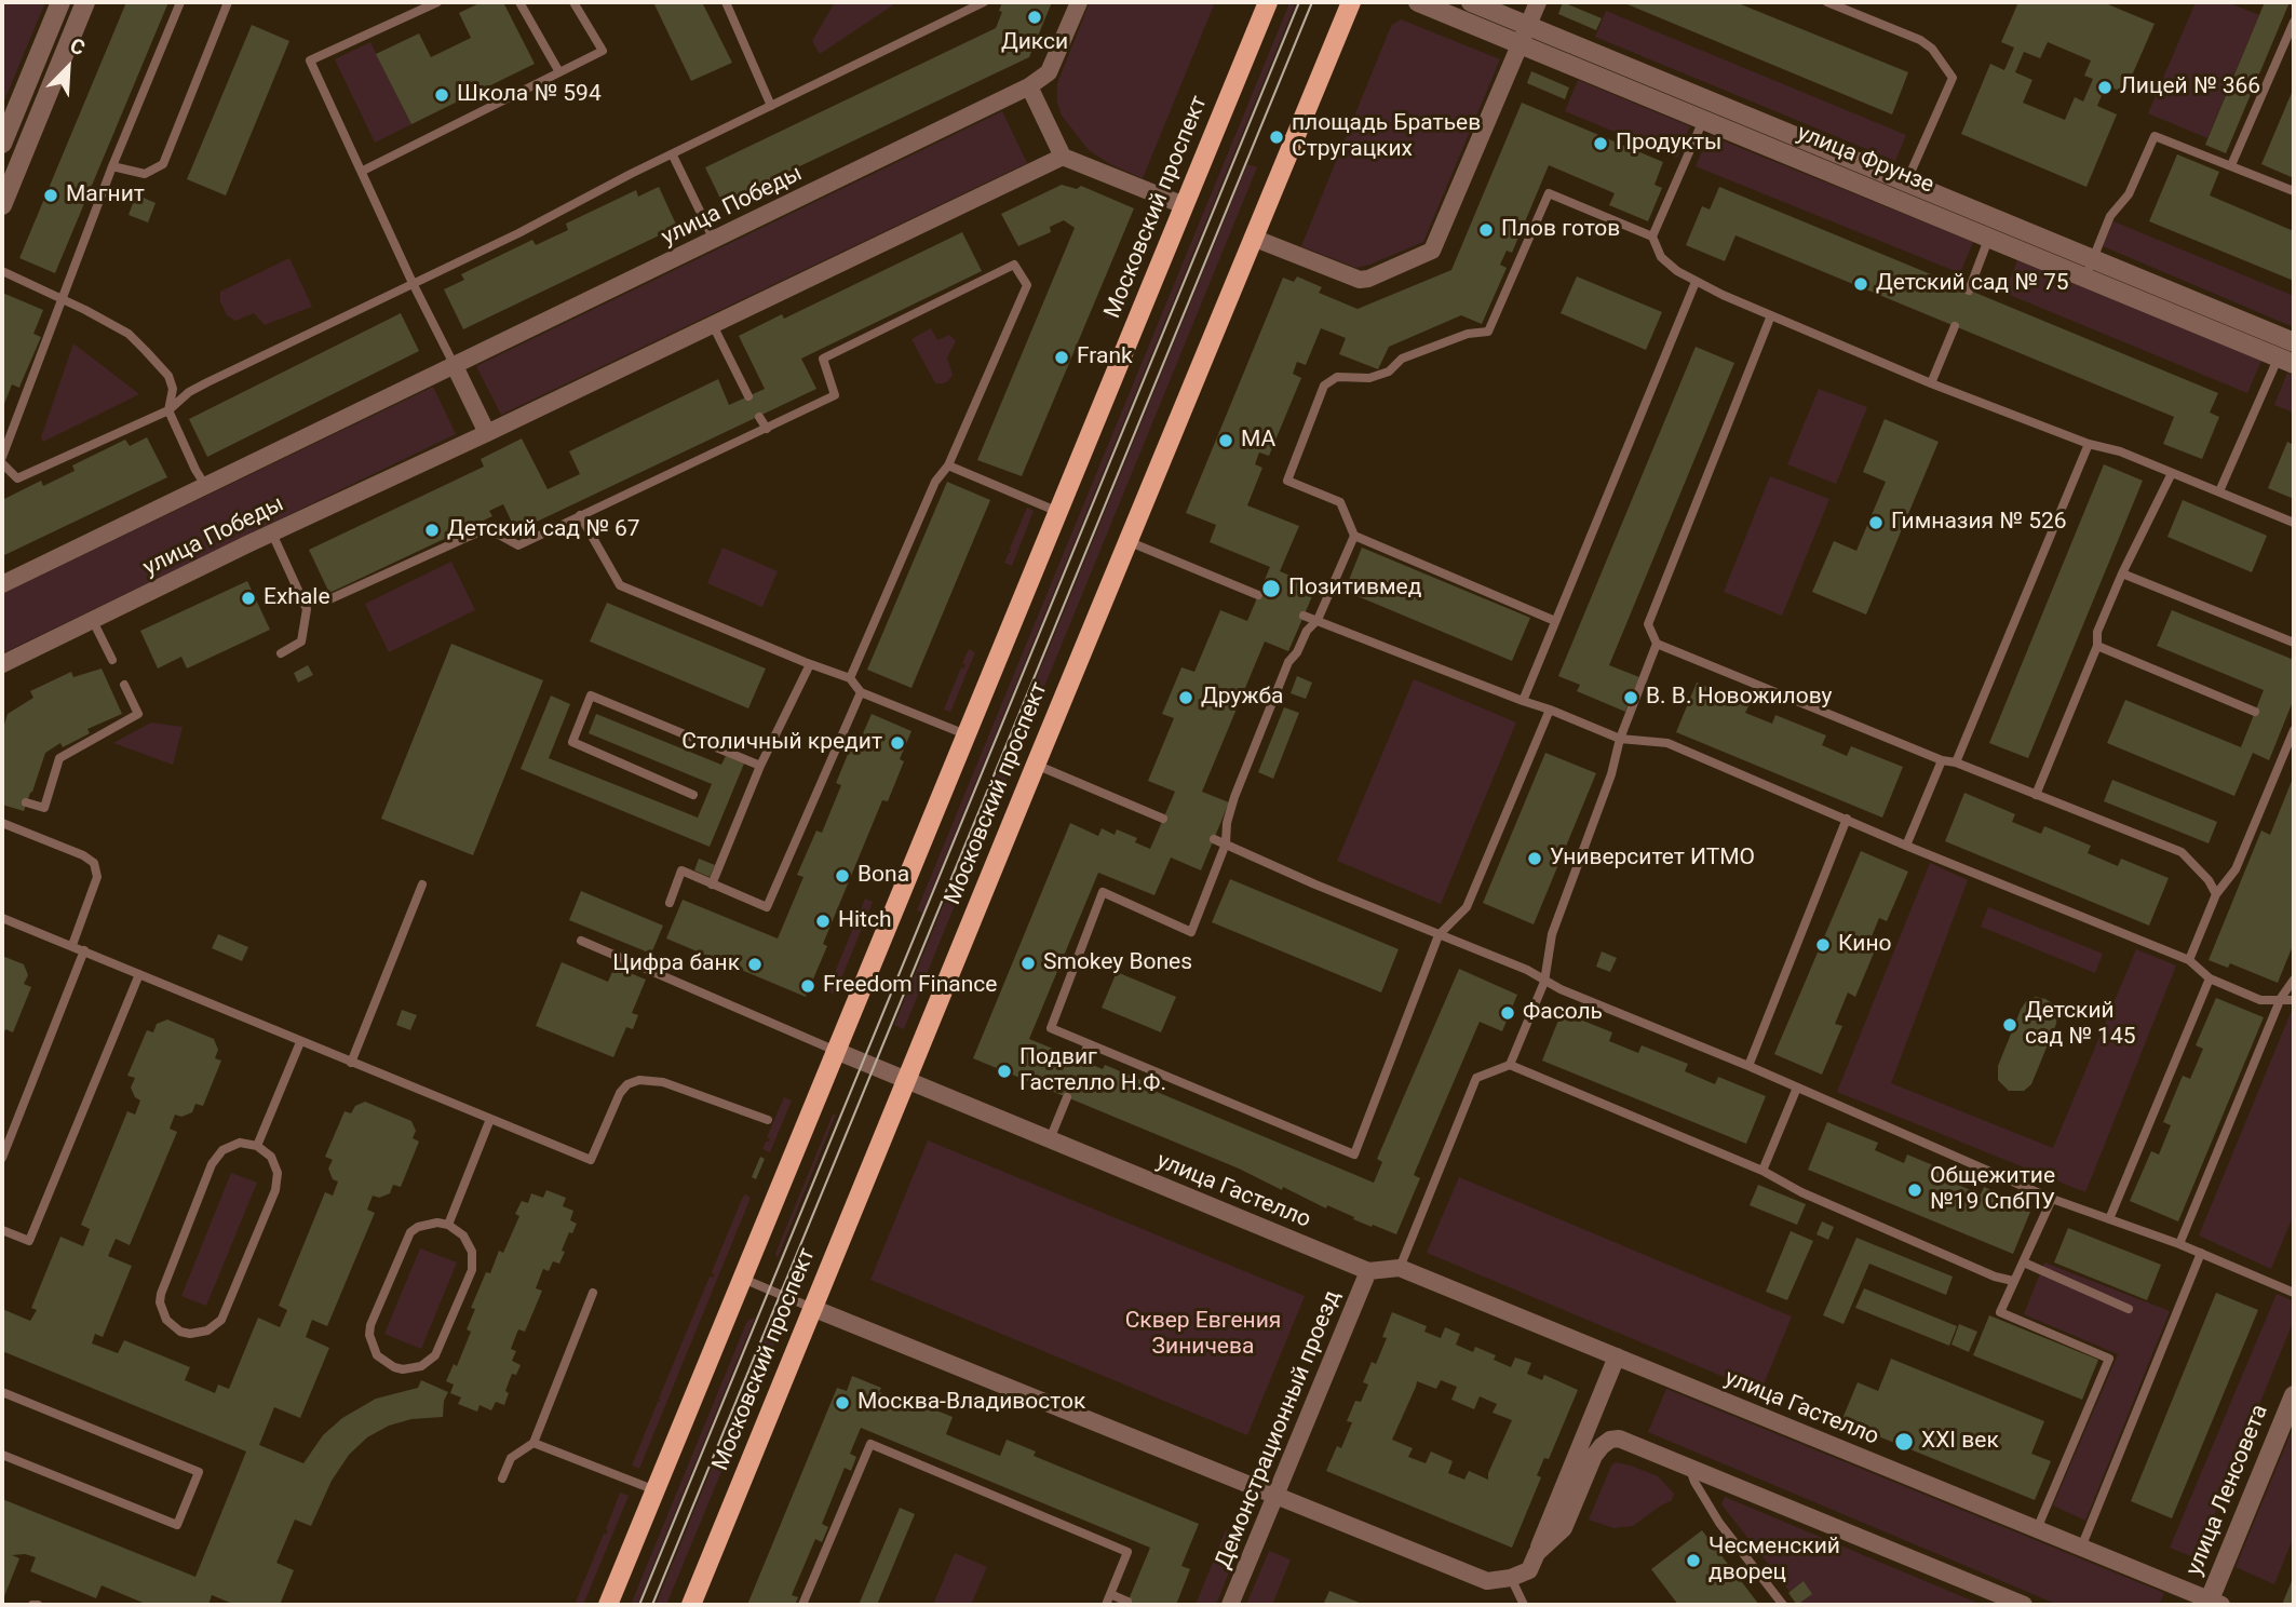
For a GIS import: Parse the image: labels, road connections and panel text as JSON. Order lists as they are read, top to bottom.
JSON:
{
  "streets": {
    "main road": ["Московский проспект"],
    "street": [
      "улица Фрунзе",
      "улица Победы",
      "улица Гастелло",
      "Демонстрационный проезд",
      "улица Ленсовета"
    ]
  },
  "crossings": [
    ["Московский проспект", "улица Гастелло"],
    ["улица Гастелло", "Демонстрационный проезд"],
    ["улица Гастелло", "улица Ленсовета"]
  ],
  "parks": ["Сквер Евгения Зиничева"],
  "places": [
    "Дикси",
    "Лицей № 366",
    "Школа № 594",
    "площадь Братьев Стругацких",
    "Продукты",
    "Магнит",
    "Плов готов",
    "Детский сад № 75",
    "Frank",
    "MA",
    "Гимназия № 526",
    "Детский сад № 67",
    "Позитивмед",
    "Exhale",
    "Дружба",
    "В. В. Новожилову",
    "Столичный кредит",
    "Университет ИТМО",
    "Bona",
    "Hitch",
    "Кино",
    "Smokey Bones",
    "Цифра банк",
    "Freedom Finance",
    "Фасоль",
    "Детский сад № 145",
    "Подвиг Гастелло Н.Ф.",
    "Общежитие №19 СпбПУ",
    "Москва-Владивосток",
    "XXI век",
    "Чесменский дворец"
  ],
  "north": "top right"
}
